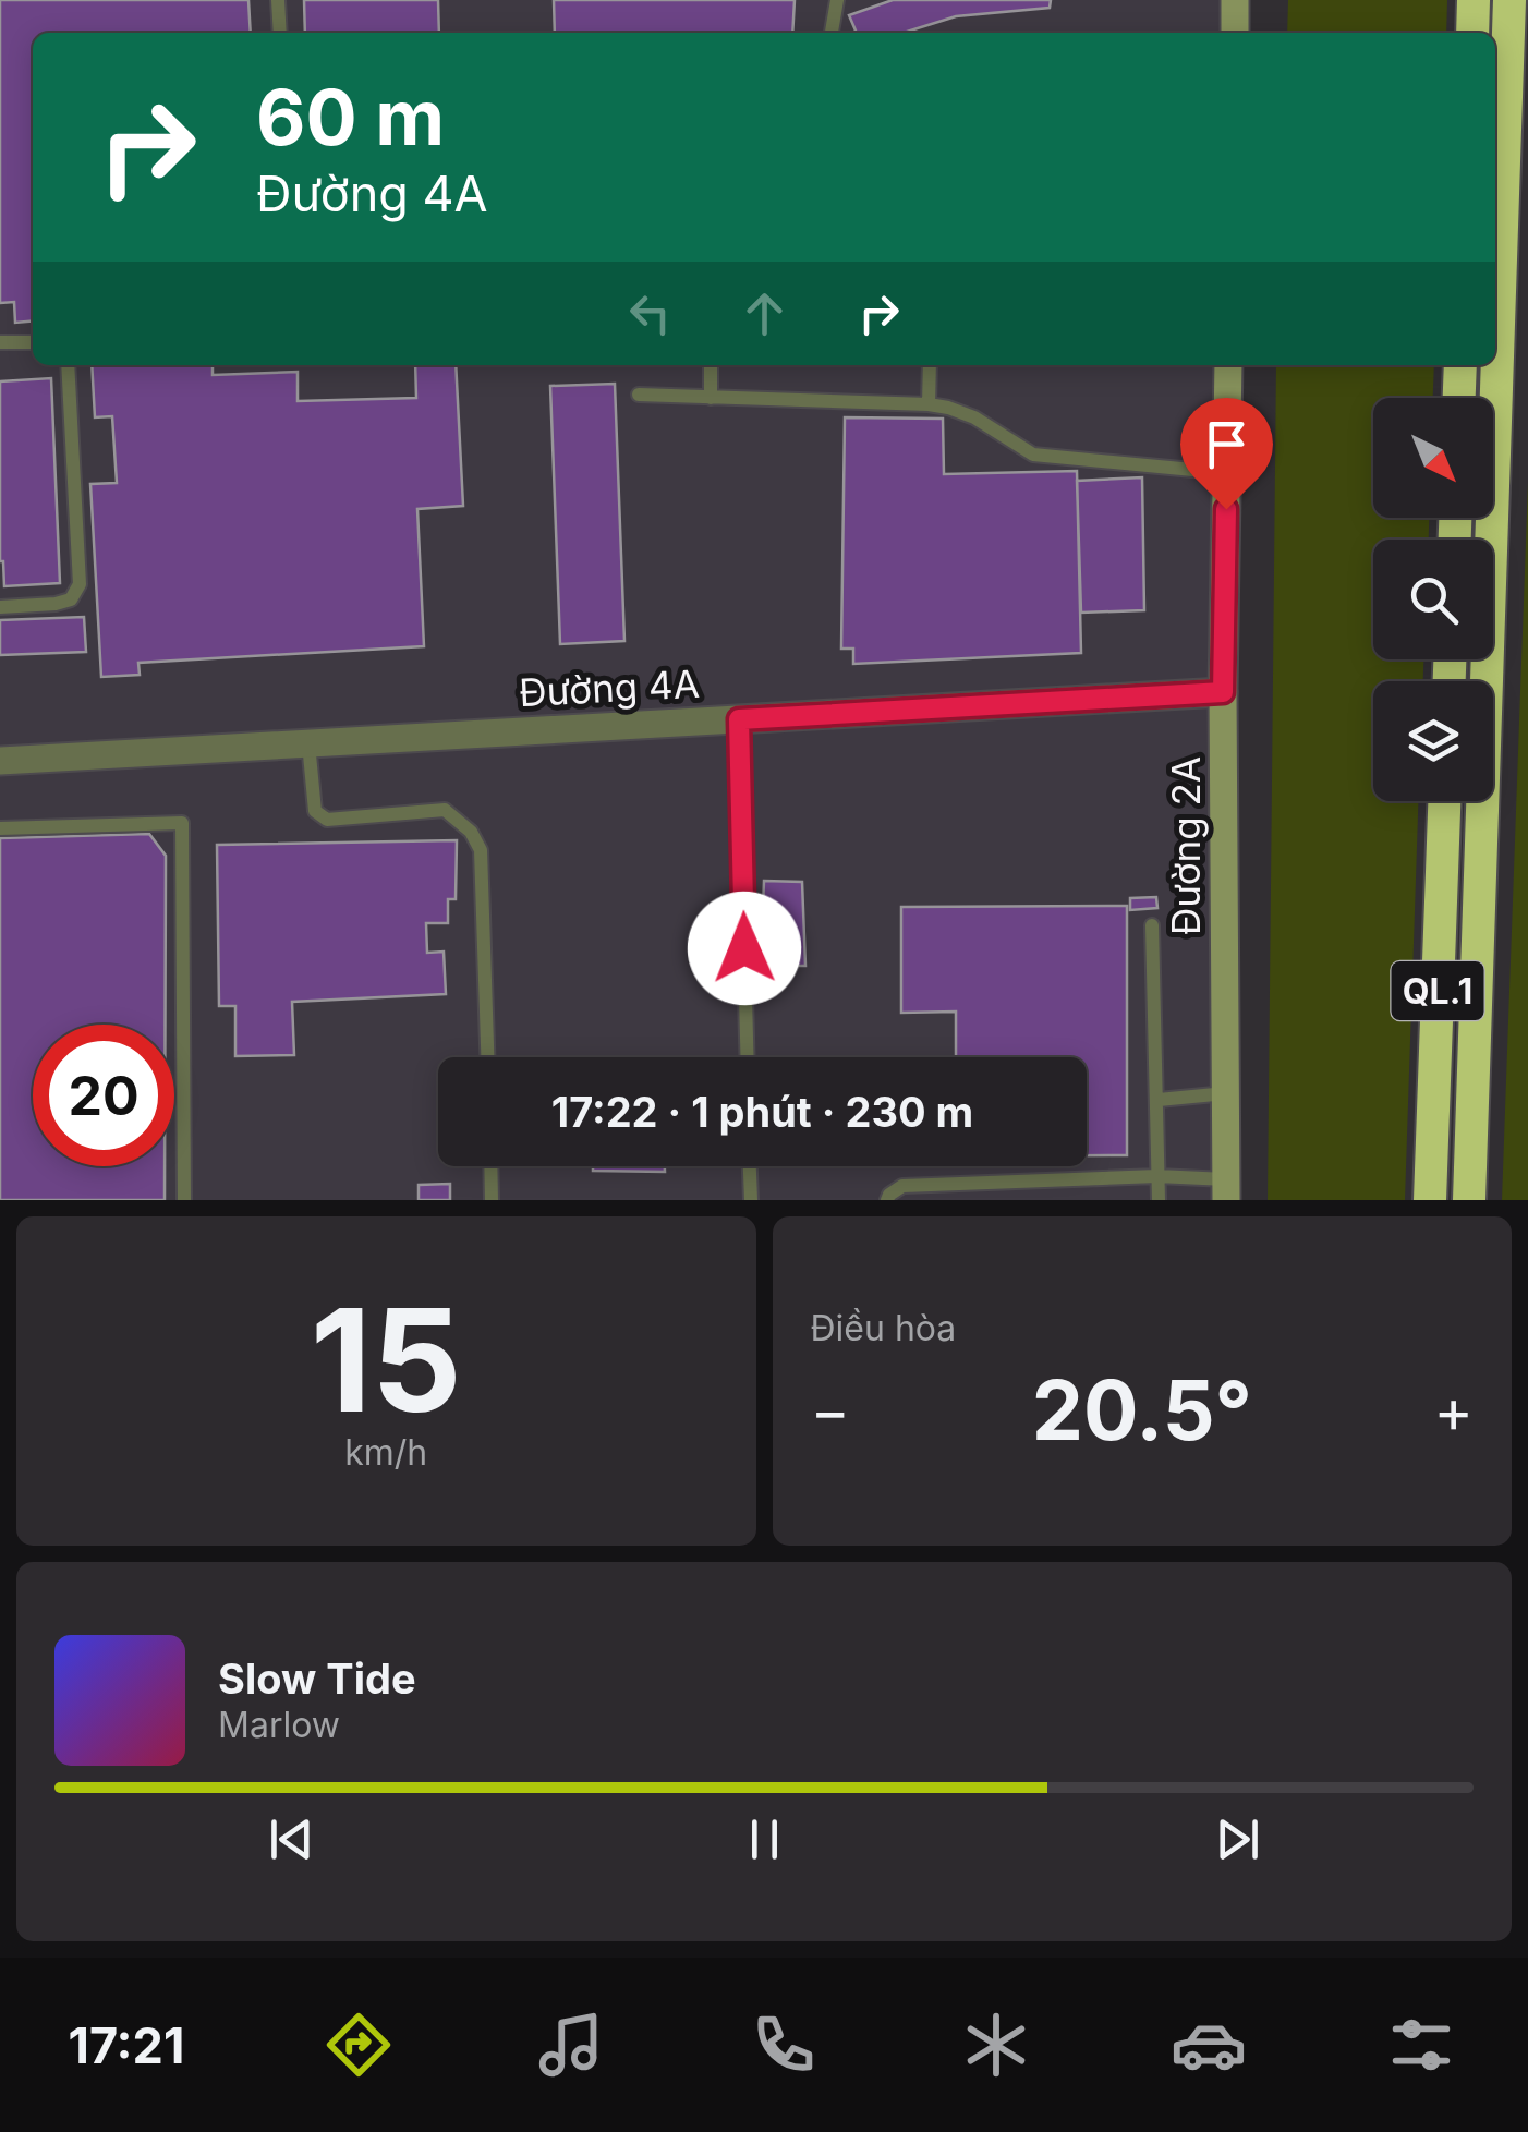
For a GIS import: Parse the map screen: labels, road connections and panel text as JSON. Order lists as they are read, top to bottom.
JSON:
{
  "streets": {
    "highway": ["QL.1"],
    "street": ["Đường 4A", "Đường 2A"]
  },
  "crossings": [
    ["Đường 4A", "Đường 2A"]
  ],
  "north": "bottom right",
  "page": {
    "turn": ["60 m", "Đường 4A"],
    "limit": "20",
    "trip": "17:22 · 1 phút · 230 m",
    "tile": [
      ["15", "km/h"],
      "Điều hòa"
    ],
    "heat": ["−", "20.5°", "+"],
    "song": ["Slow Tide", "Marlow"],
    "tabs": "17:21"
  }
}
